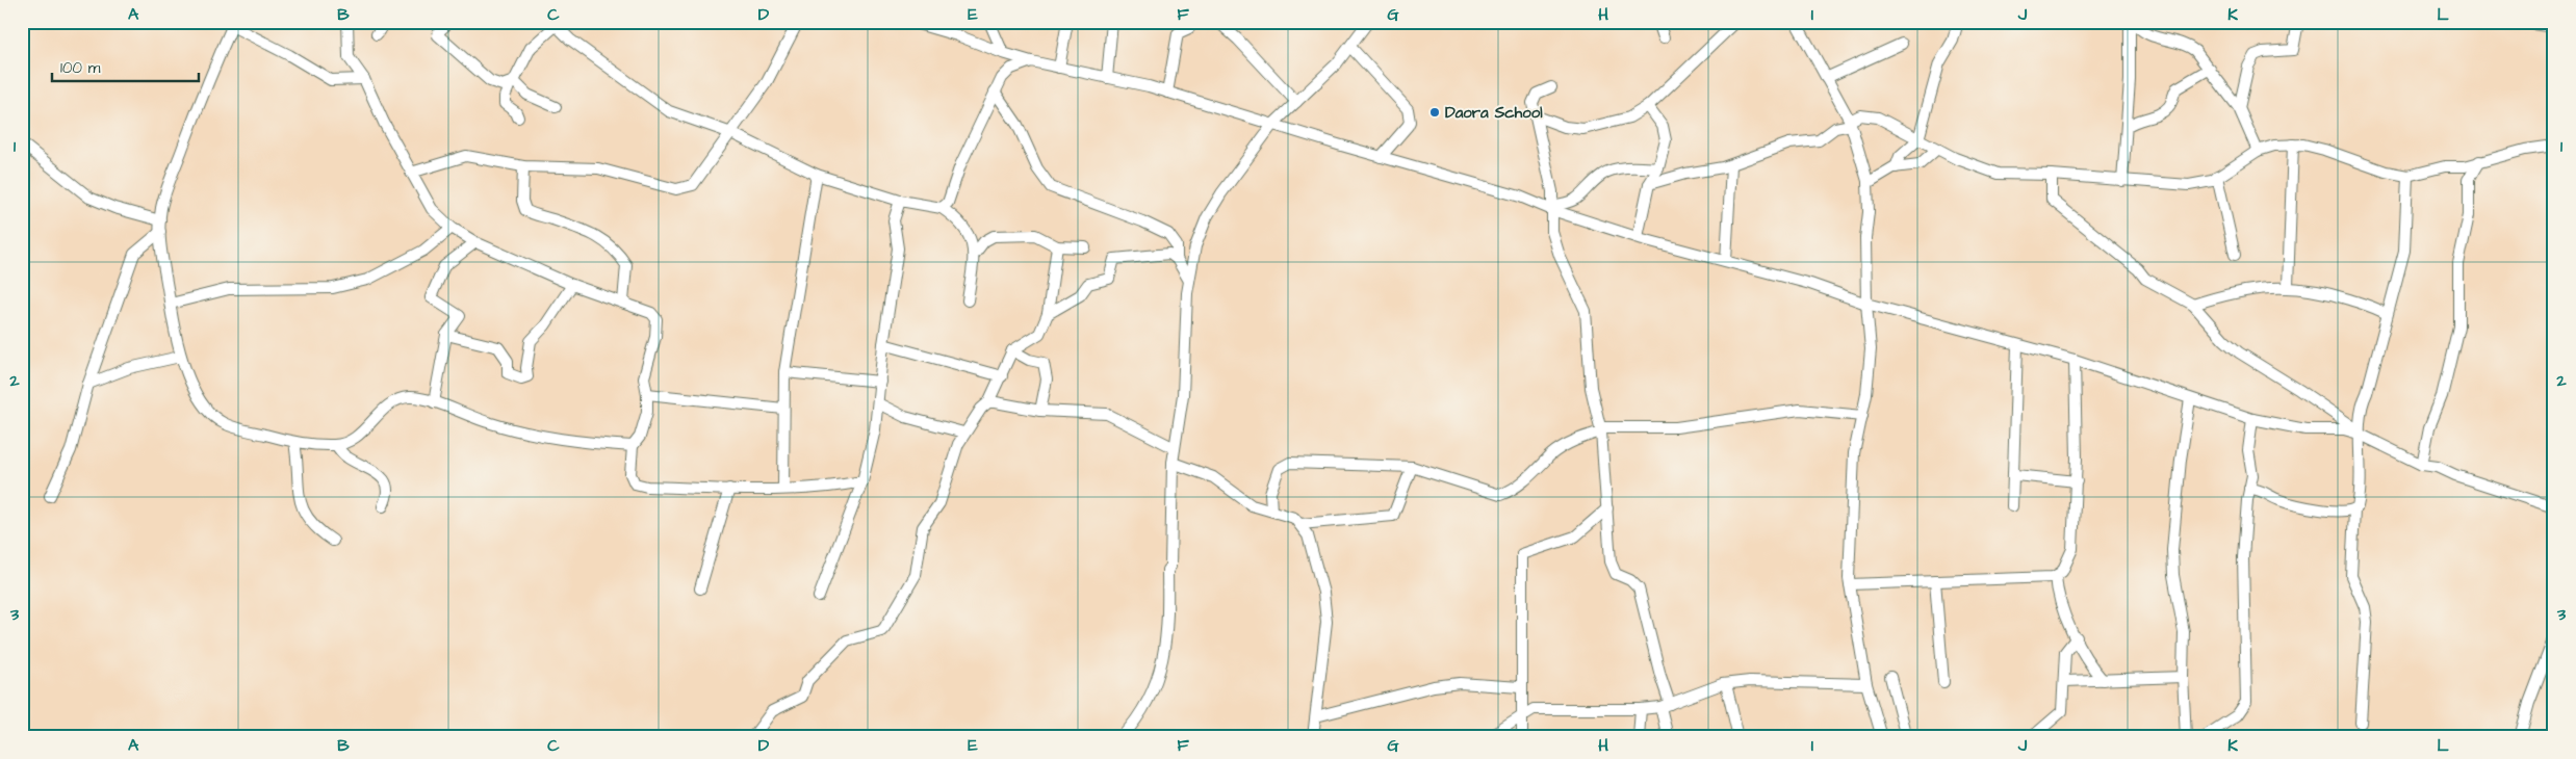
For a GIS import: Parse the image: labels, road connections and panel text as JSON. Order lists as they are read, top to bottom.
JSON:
{
  "places": ["Daora School"],
  "scale_bar": "100 m",
  "grid": {
    "columns": [
      "A",
      "B",
      "C",
      "D",
      "E",
      "F",
      "G",
      "H",
      "I",
      "J",
      "K",
      "L"
    ],
    "rows": ["1", "2", "3"]
  }
}
